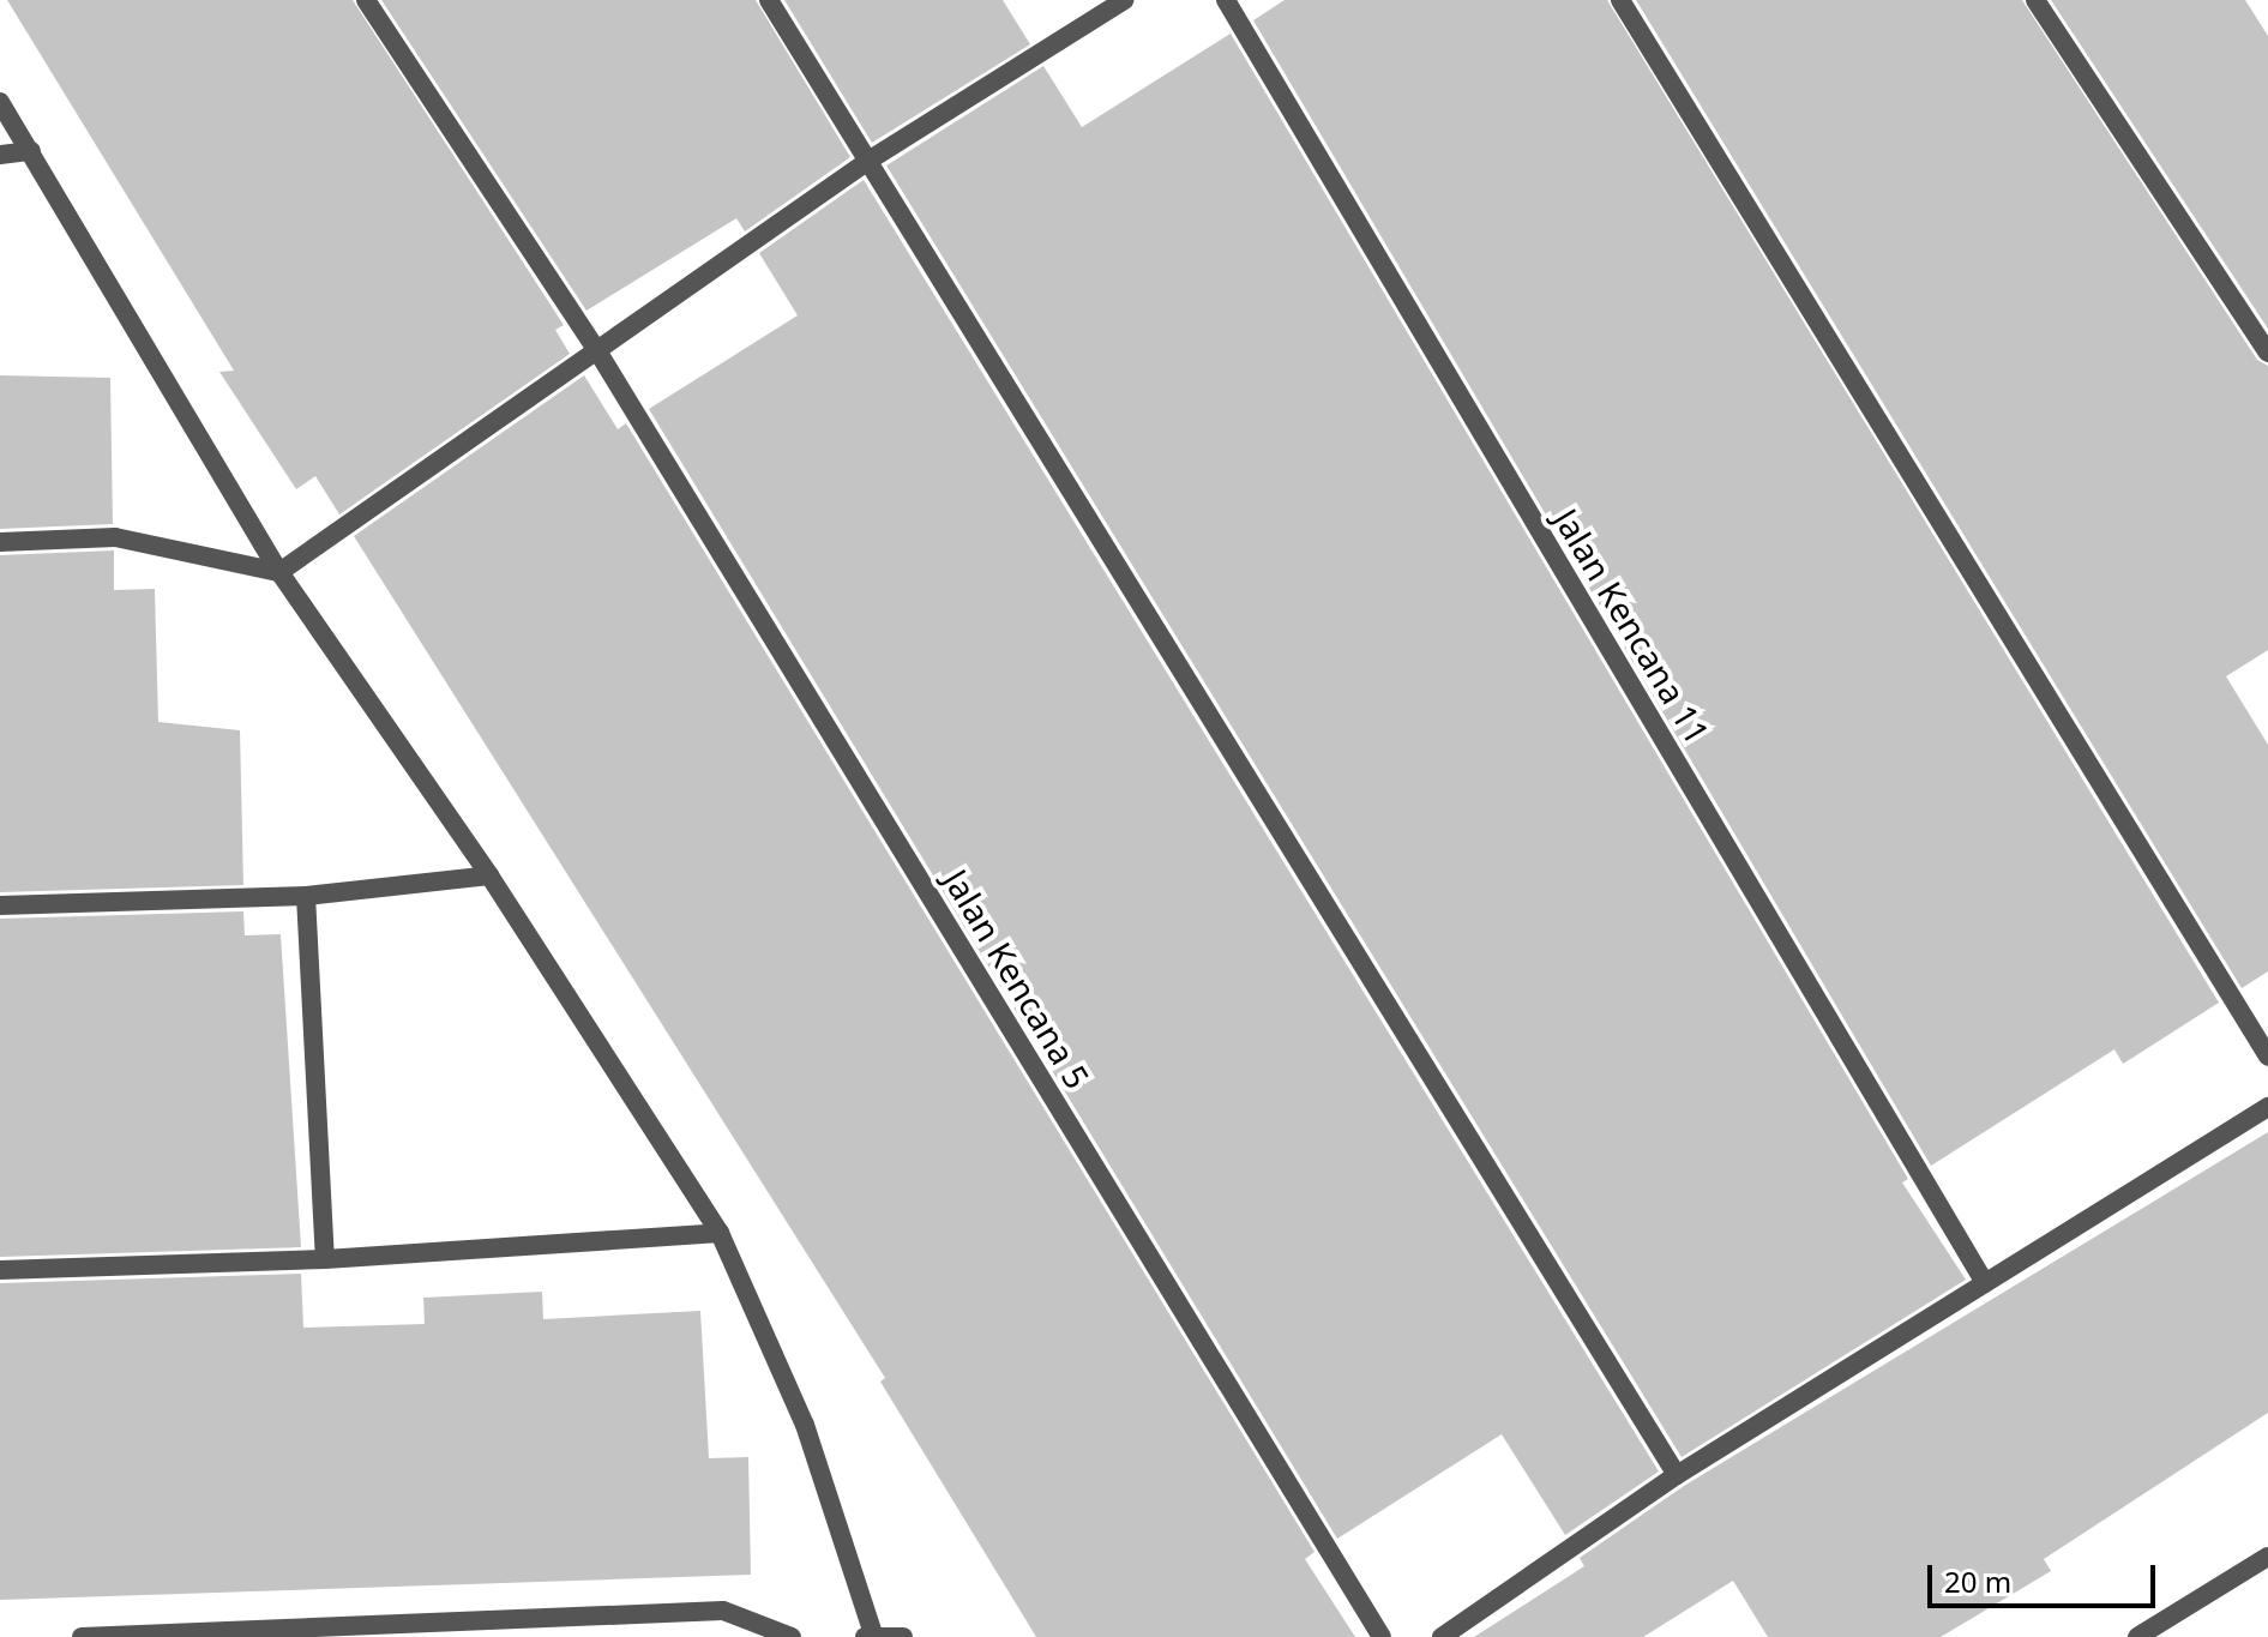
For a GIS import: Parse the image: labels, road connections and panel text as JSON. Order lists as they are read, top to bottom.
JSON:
{
  "streets": {
    "street": ["Jalan Kencana 11", "Jalan Kencana 5"]
  },
  "scale_bar": "20 m"
}
